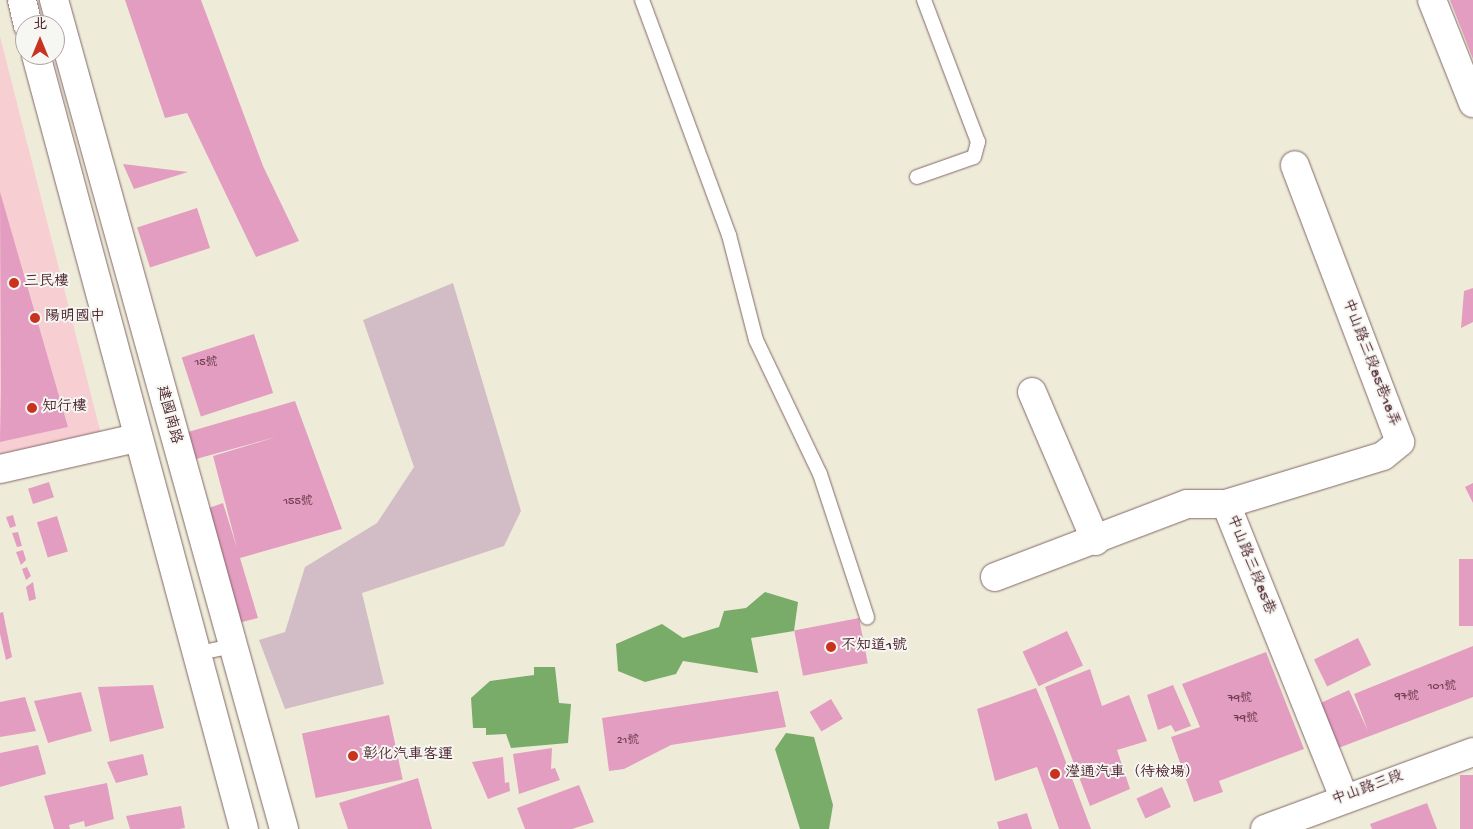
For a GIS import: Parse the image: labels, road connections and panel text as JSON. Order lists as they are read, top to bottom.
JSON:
{
  "streets": {
    "street": [
      "中山路三段85巷18弄",
      "建國南路",
      "中山路三段85巷",
      "中山路三段"
    ]
  },
  "crossings": [
    ["中山路三段85巷18弄", "中山路三段85巷"],
    ["中山路三段85巷", "中山路三段"]
  ],
  "places": [
    "三民樓",
    "陽明國中",
    "知行樓",
    "不知道1號",
    "彰化汽車客運",
    "瀅通汽車（待檢場）"
  ],
  "house_numbers": [
    "15號",
    "155號",
    "101號",
    "97號",
    "79號",
    "79號",
    "21號"
  ],
  "north": "top"
}
